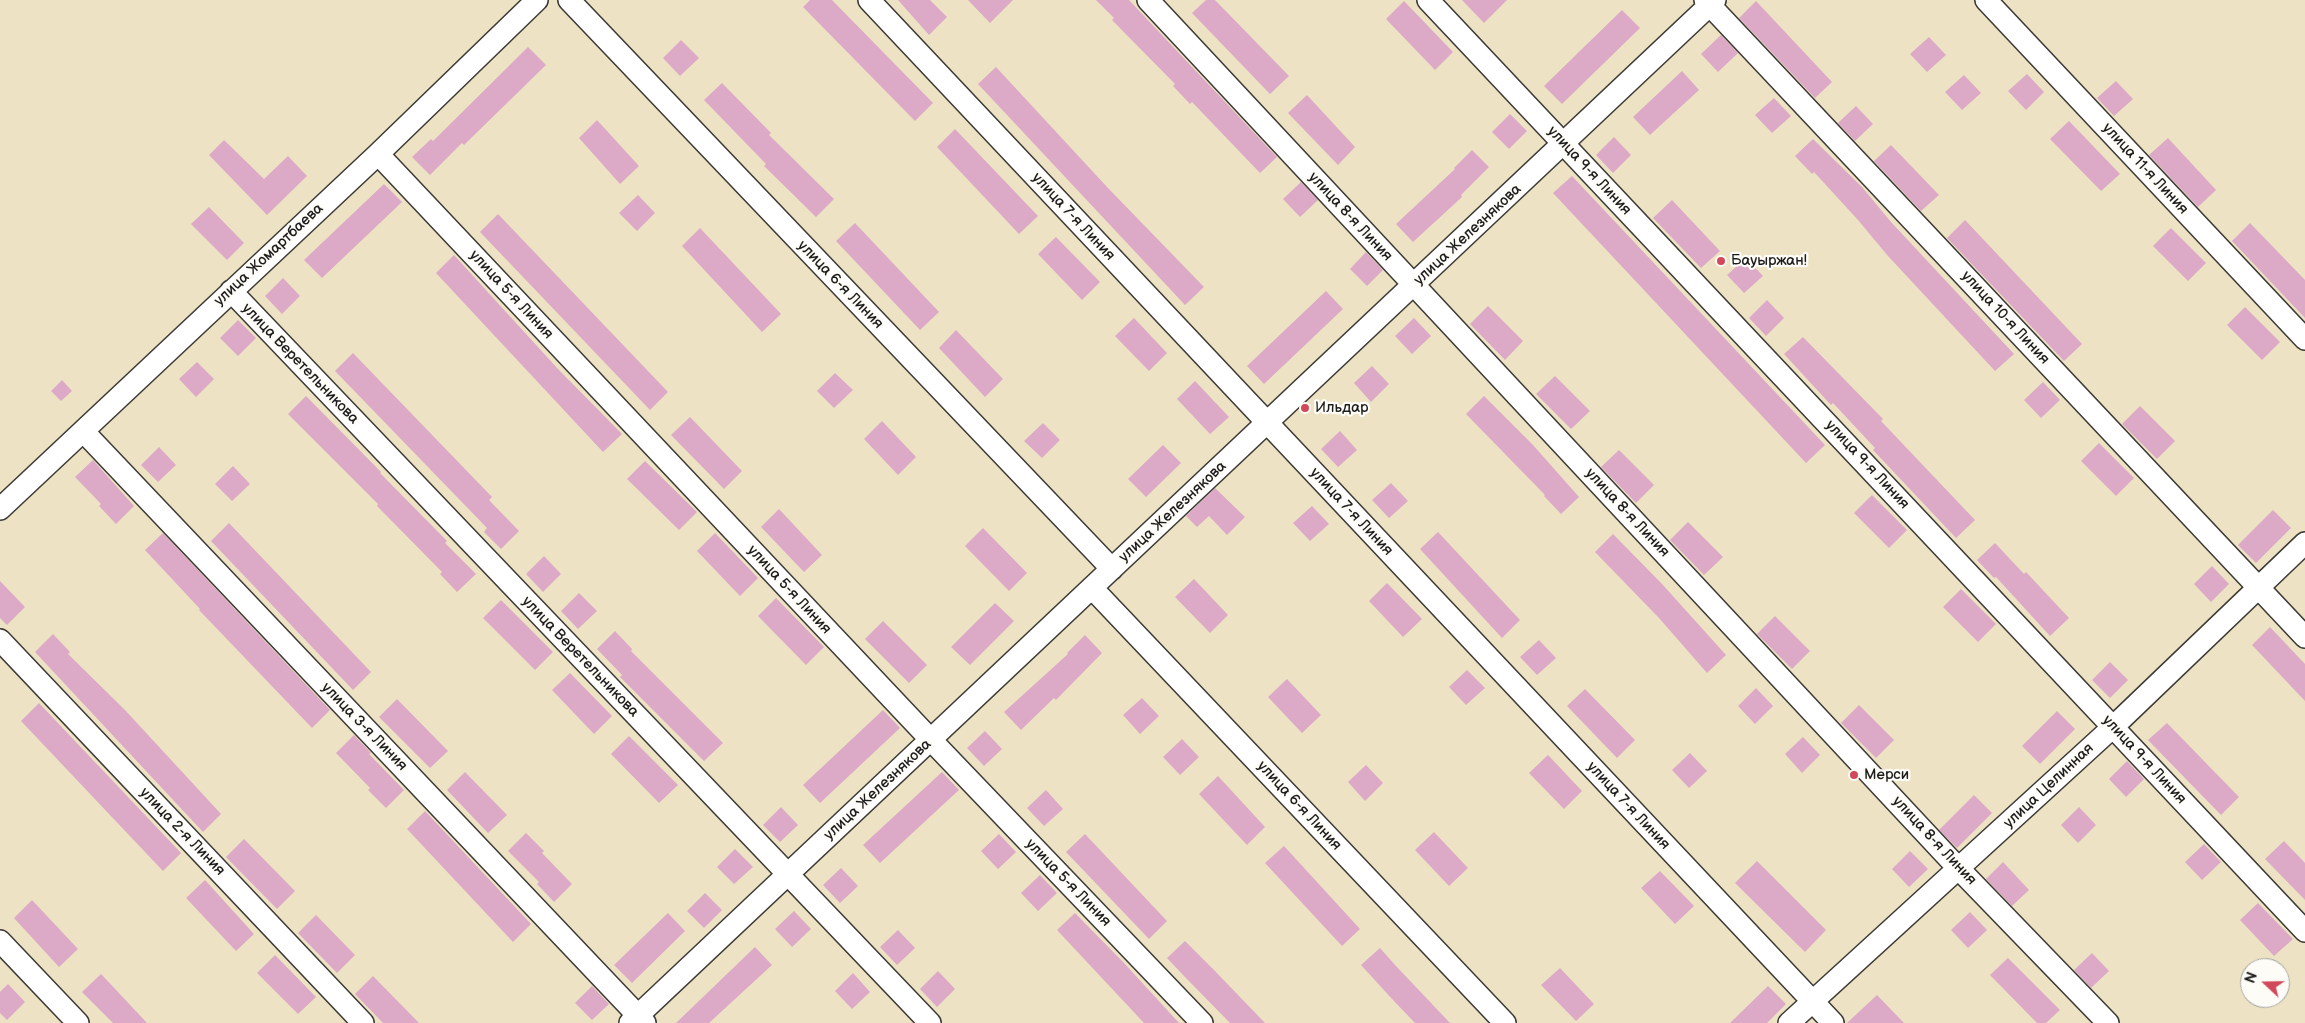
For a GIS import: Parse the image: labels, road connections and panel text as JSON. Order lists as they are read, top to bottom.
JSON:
{
  "streets": {
    "street": [
      "улица 11-я Линия",
      "улица 9-я Линия",
      "улица 7-я Линия",
      "улица 8-я Линия",
      "улица Железнякова",
      "улица Жомартбаева",
      "улица 6-я Линия",
      "улица 5-я Линия",
      "улица 10-я Линия",
      "улица Веретельникова",
      "улица 3-я Линия",
      "улица Целинная",
      "улица 2-я Линия"
    ]
  },
  "crossings": [
    ["улица 9-я Линия", "улица Железнякова"],
    ["улица 9-я Линия", "улица Целинная"],
    ["улица 7-я Линия", "улица Железнякова"],
    ["улица 7-я Линия", "улица Целинная"],
    ["улица 8-я Линия", "улица Железнякова"],
    ["улица 8-я Линия", "улица Целинная"],
    ["улица Железнякова", "улица 6-я Линия"],
    ["улица Железнякова", "улица 5-я Линия"],
    ["улица Железнякова", "улица 10-я Линия"],
    ["улица Железнякова", "улица Веретельникова"],
    ["улица Железнякова", "улица 3-я Линия"],
    ["улица Жомартбаева", "улица 5-я Линия"],
    ["улица Жомартбаева", "улица Веретельникова"],
    ["улица Жомартбаева", "улица 3-я Линия"],
    ["улица 10-я Линия", "улица Целинная"]
  ],
  "places": ["Бауыржан!", "Ильдар", "Мерси"],
  "north": "left"
}
